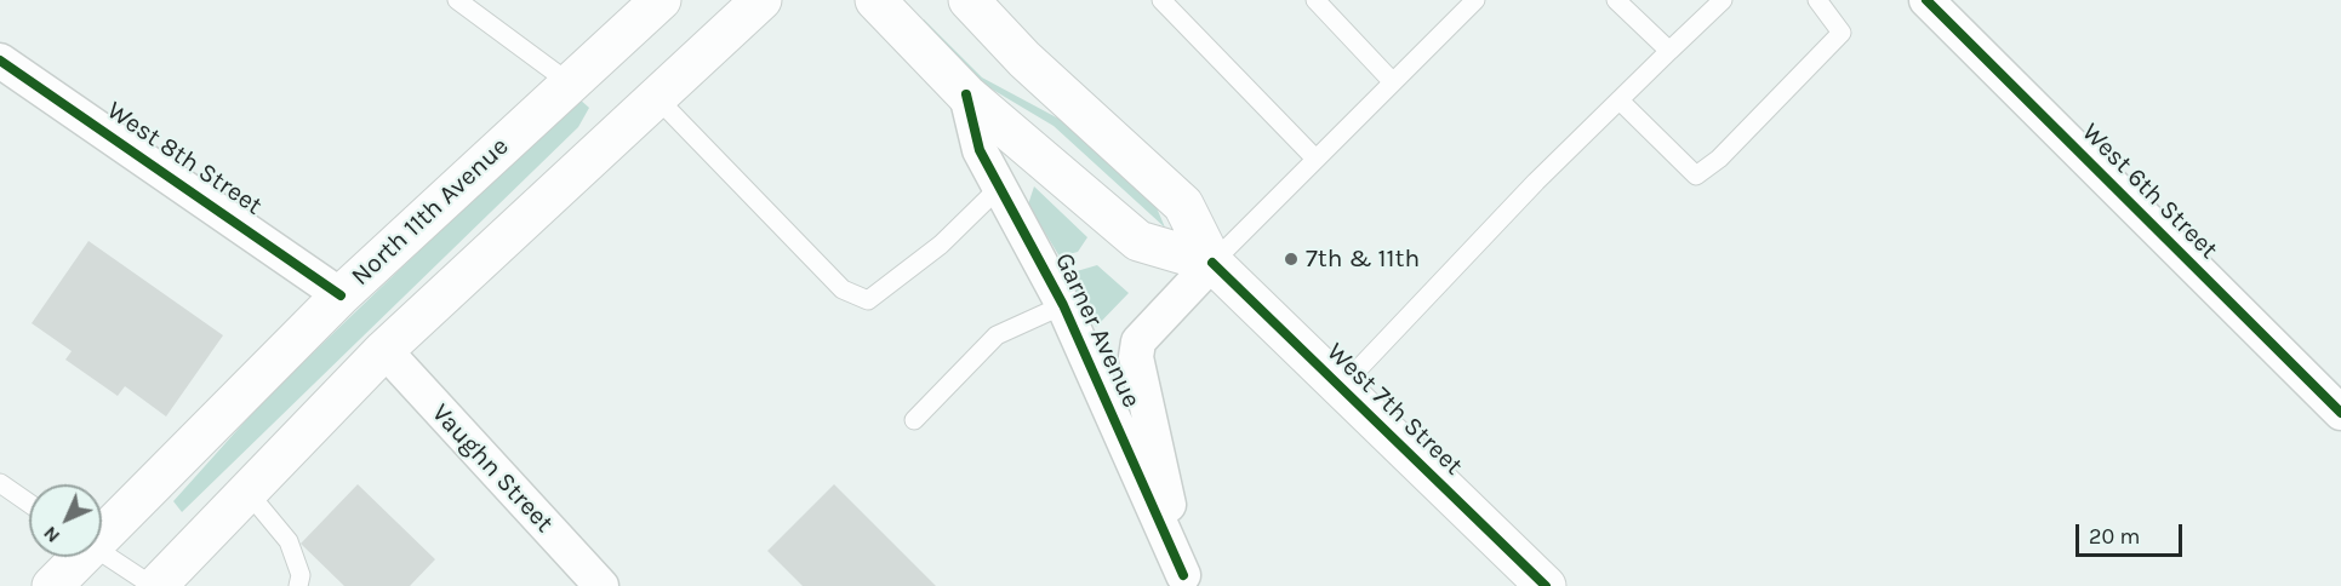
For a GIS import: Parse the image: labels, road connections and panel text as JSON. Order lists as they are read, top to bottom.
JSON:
{
  "streets": {
    "main road": ["North 11th Avenue", "West 7th Street"],
    "street": [
      "West 8th Street",
      "West 6th Street",
      "Garner Avenue",
      "Vaughn Street"
    ]
  },
  "crossings": [
    ["West 8th Street", "North 11th Avenue"],
    ["Garner Avenue", "West 7th Street"]
  ],
  "places": ["7th & 11th"],
  "scale_bar": "20 m",
  "north": "bottom left"
}
